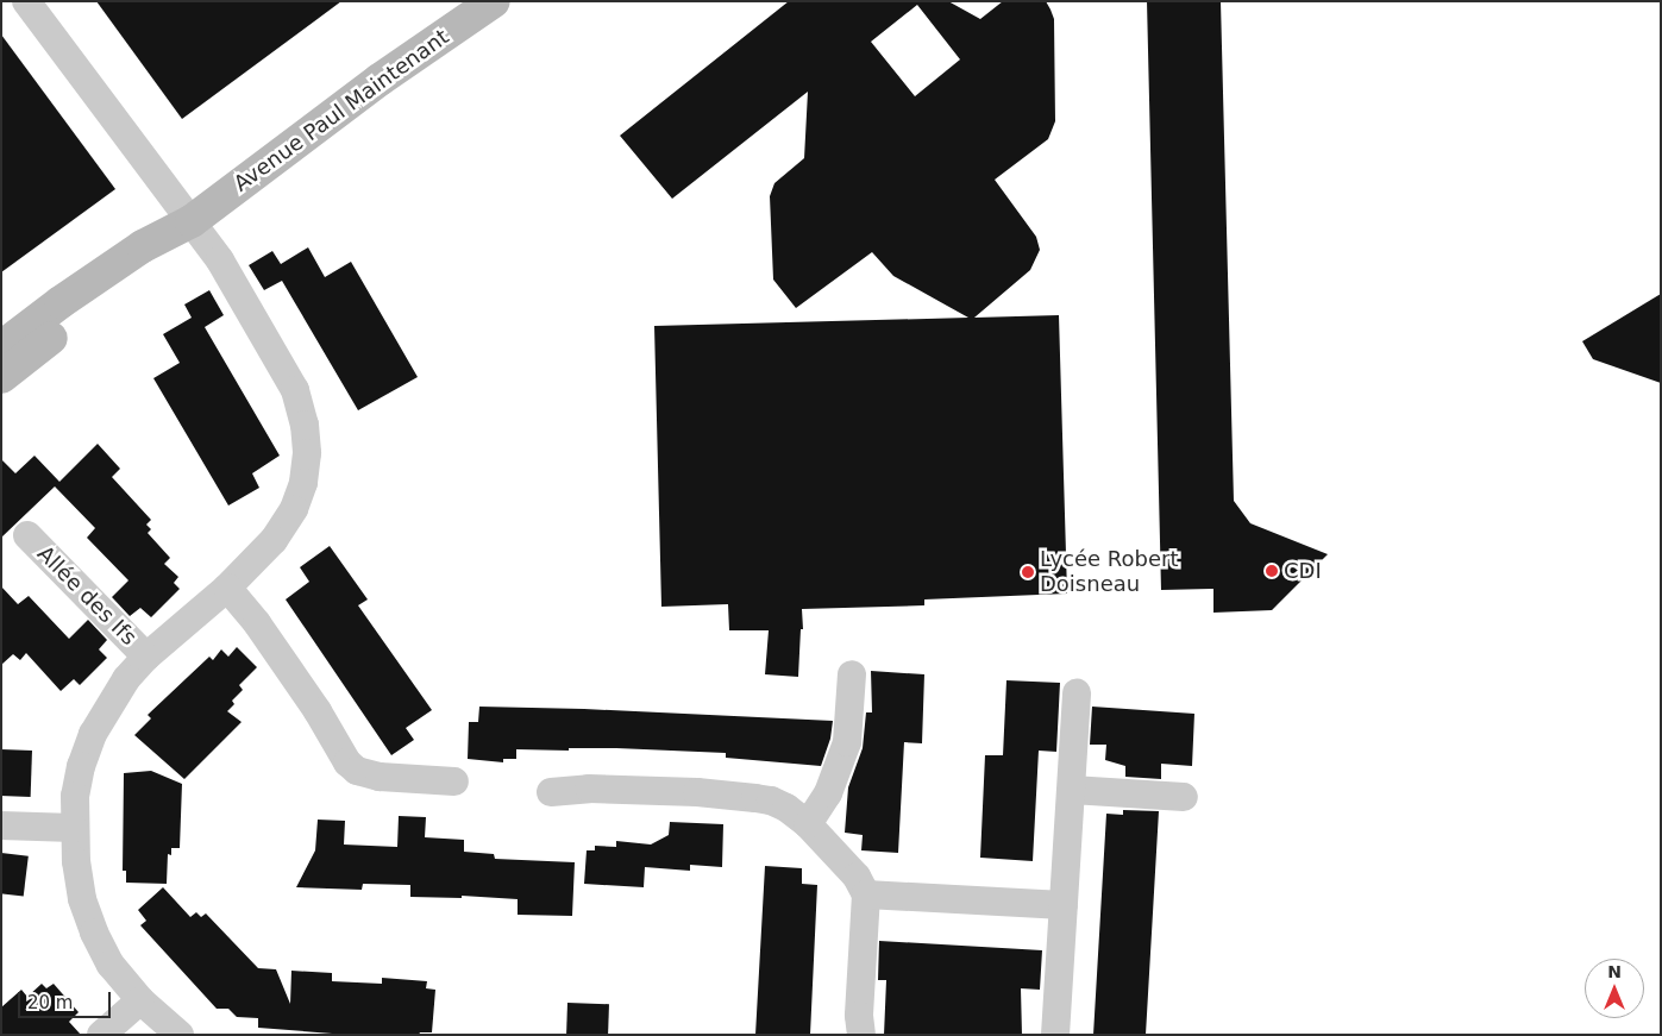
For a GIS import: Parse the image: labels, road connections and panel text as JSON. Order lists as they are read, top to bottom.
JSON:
{
  "streets": {
    "street": ["Avenue Paul Maintenant", "Allée des Ifs"]
  },
  "places": ["CDI", "Lycée Robert Doisneau"],
  "scale_bar": "20 m",
  "north": "top"
}
